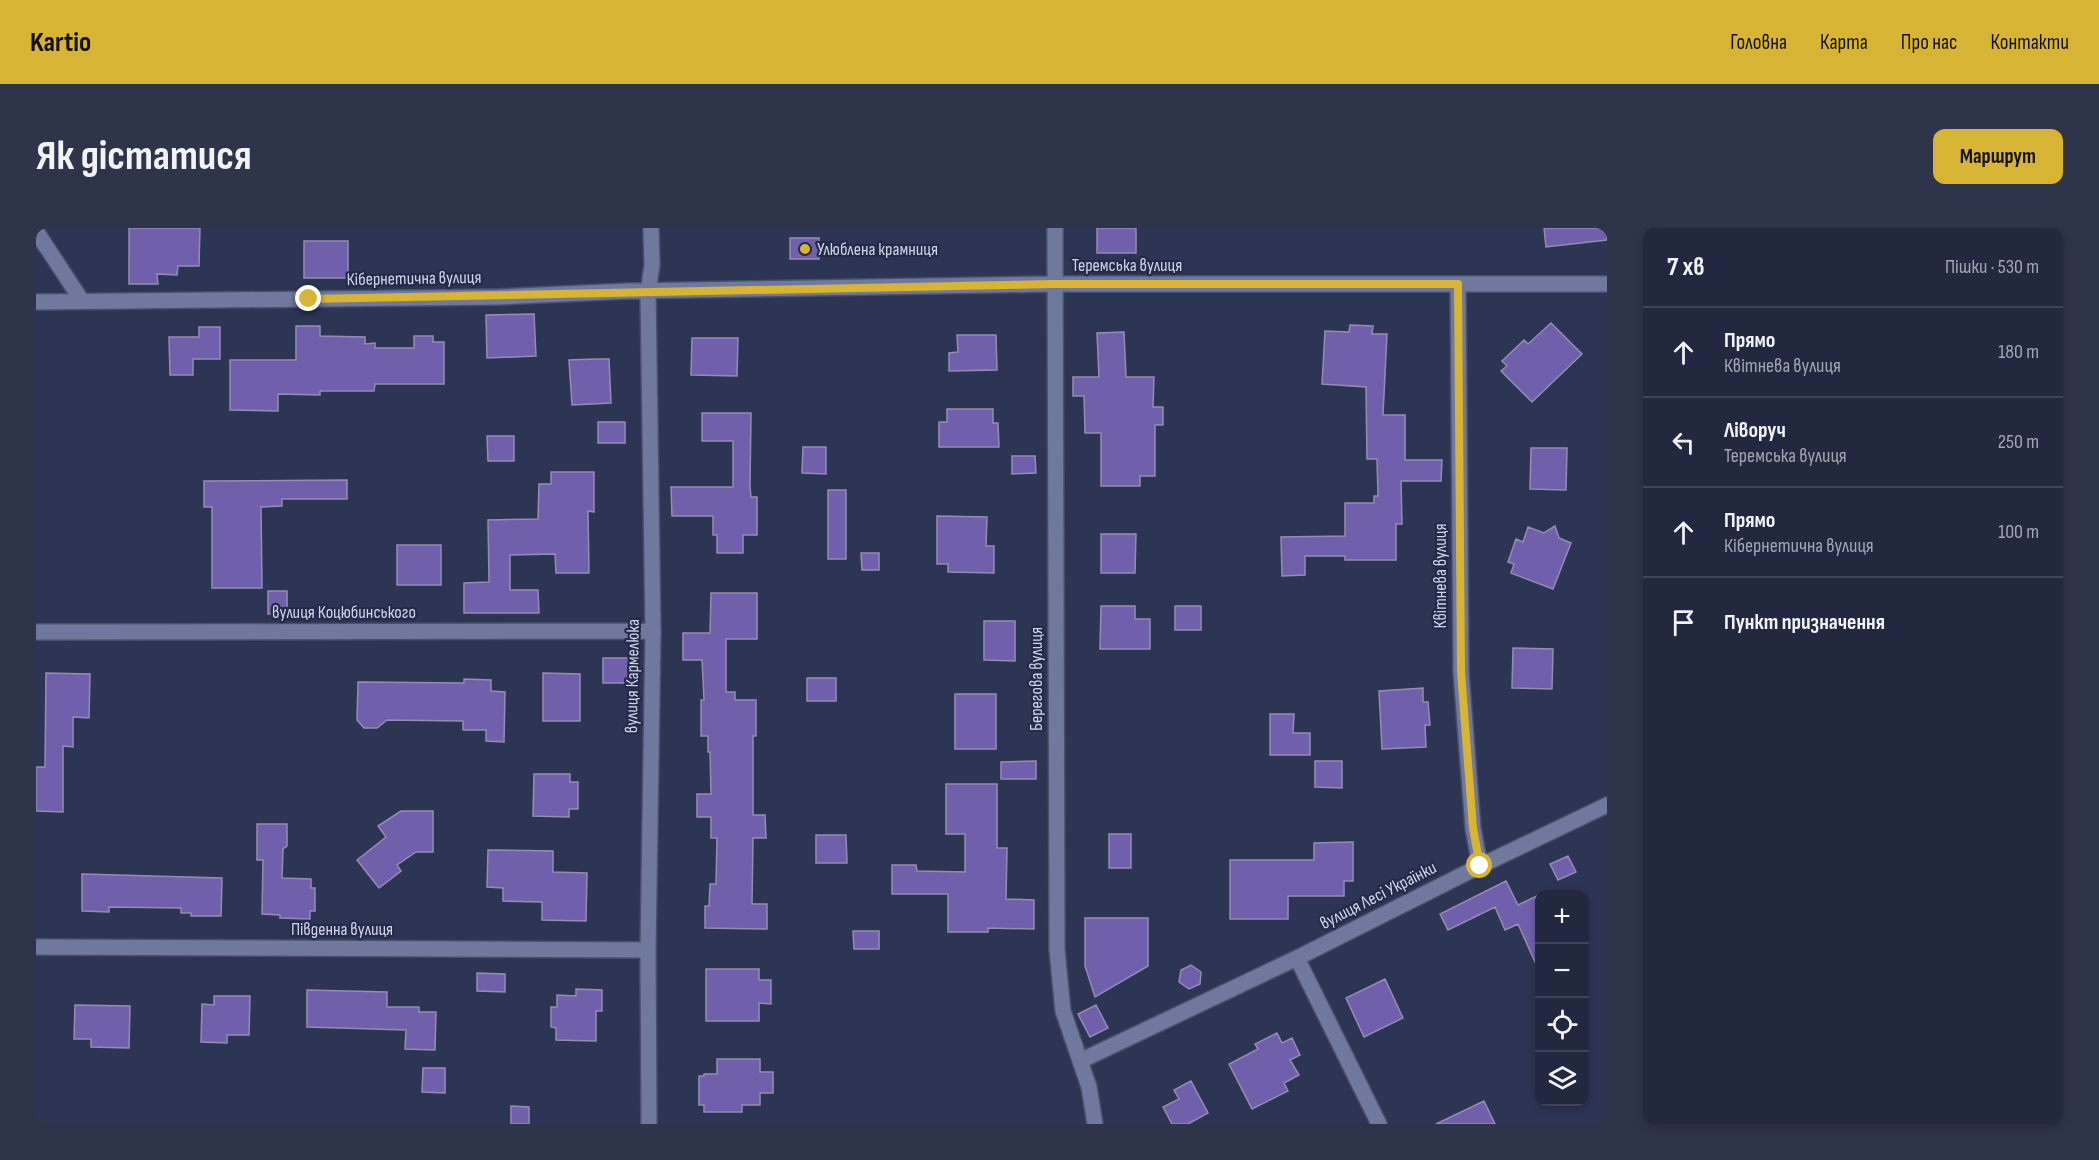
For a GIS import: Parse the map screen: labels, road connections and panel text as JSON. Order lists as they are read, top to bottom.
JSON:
{
  "streets": {
    "street": [
      "Теремська вулиця",
      "Кібернетична вулиця",
      "Квітнева вулиця",
      "вулиця Коцюбинського",
      "вулиця Кармелюка",
      "Берегова вулиця",
      "вулиця Лесі Українки",
      "Південна вулиця"
    ]
  },
  "crossings": [
    ["Теремська вулиця", "Кібернетична вулиця"],
    ["Теремська вулиця", "Квітнева вулиця"],
    ["Теремська вулиця", "вулиця Кармелюка"],
    ["Теремська вулиця", "Берегова вулиця"],
    ["Кібернетична вулиця", "вулиця Кармелюка"],
    ["Квітнева вулиця", "вулиця Лесі Українки"],
    ["вулиця Коцюбинського", "вулиця Кармелюка"],
    ["вулиця Кармелюка", "Південна вулиця"],
    ["Берегова вулиця", "вулиця Лесі Українки"]
  ],
  "places": ["Улюблена крамниця"],
  "page": {
    "header": "Kartio",
    "nav": [
      "Головна",
      "Карта",
      "Про нас",
      "Контакти"
    ],
    "buttons": "Маршрут",
    "title": "Як дістатися",
    "heading": ["7 хв", "Пішки · 530 m"],
    "list": [
      ["Прямо", "Квітнева вулиця", "180 m"],
      ["Ліворуч", "Теремська вулиця", "250 m"],
      ["Прямо", "Кібернетична вулиця", "100 m"],
      "Пункт призначення"
    ],
    "map_buttons": ["+", "−"]
  }
}
